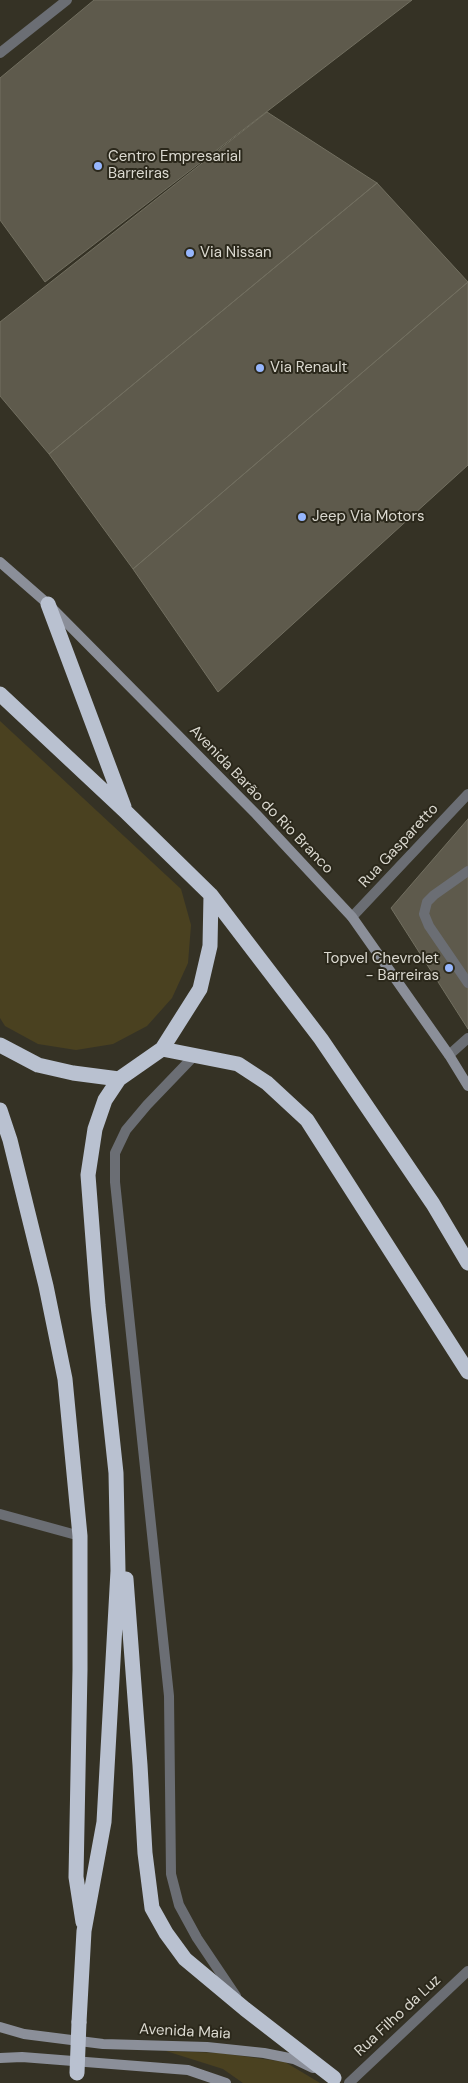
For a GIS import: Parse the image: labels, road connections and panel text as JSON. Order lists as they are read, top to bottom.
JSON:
{
  "streets": {
    "street": [
      "Avenida Barão do Rio Branco",
      "Rua Gasparetto",
      "Rua Filho da Luz",
      "Avenida Maia"
    ]
  },
  "crossings": [
    ["Avenida Barão do Rio Branco", "Rua Gasparetto"]
  ],
  "places": [
    "Centro Empresarial Barreiras",
    "Via Nissan",
    "Via Renault",
    "Jeep Via Motors",
    "Topvel Chevrolet - Barreiras"
  ]
}
